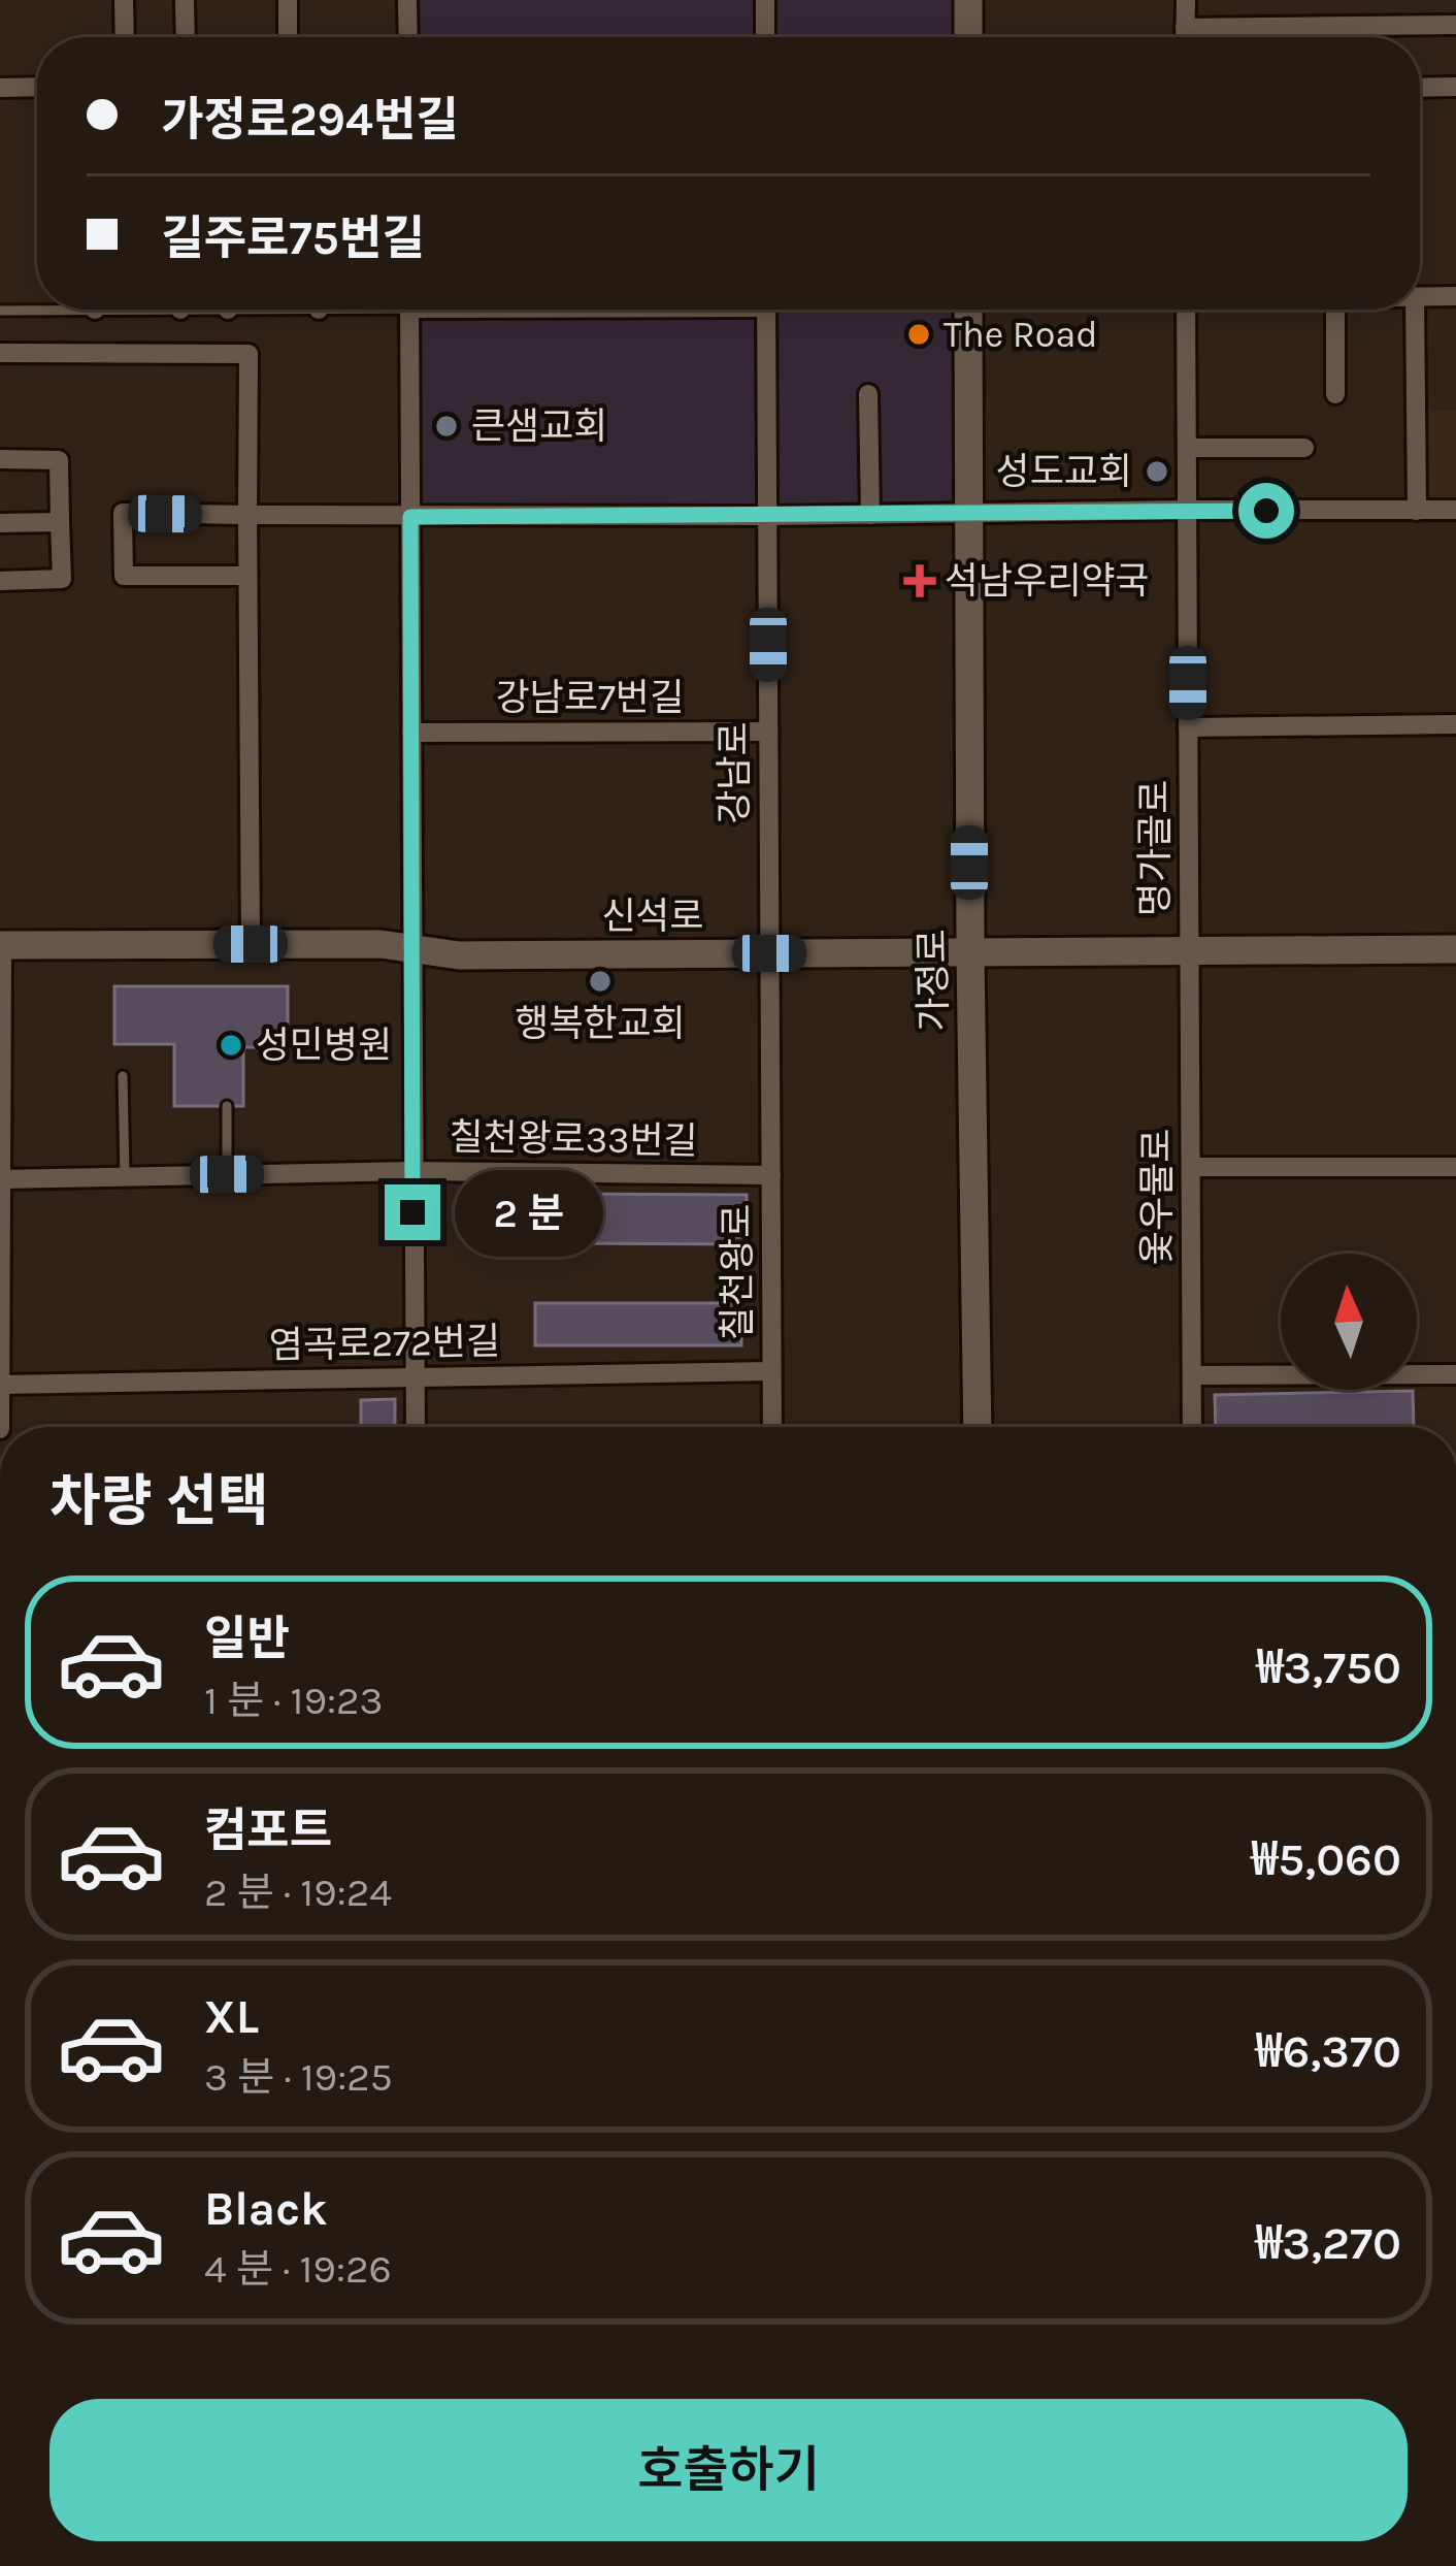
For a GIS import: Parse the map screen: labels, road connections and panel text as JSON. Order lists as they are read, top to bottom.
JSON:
{
  "streets": {
    "street": [
      "강남로7번길",
      "강남로",
      "명가골로",
      "신석로",
      "가정로",
      "칠천왕로33번길",
      "옻우물로",
      "칠천왕로",
      "염곡로272번길"
    ]
  },
  "crossings": [
    ["강남로7번길", "강남로"],
    ["강남로", "신석로"],
    ["강남로", "칠천왕로"],
    ["명가골로", "신석로"],
    ["명가골로", "옻우물로"],
    ["신석로", "가정로"],
    ["신석로", "옻우물로"],
    ["신석로", "칠천왕로"],
    ["칠천왕로33번길", "칠천왕로"],
    ["칠천왕로", "염곡로272번길"]
  ],
  "places": {
    "other": [
      "The Road",
      "큰샘교회",
      "성도교회",
      "행복한교회",
      "성민병원"
    ],
    "health": ["석남우리약국"]
  },
  "north": "top",
  "page": {
    "banner": ["가정로294번길", "길주로75번길"],
    "bubble": "2 분",
    "heading": "차량 선택",
    "list": [
      {
        "name": "일반",
        "note": "1 분 · 19:23",
        "value": "₩3,750"
      },
      {
        "name": "컴포트",
        "note": "2 분 · 19:24",
        "value": "₩5,060"
      },
      {
        "name": "XL",
        "note": "3 분 · 19:25",
        "value": "₩6,370"
      },
      {
        "name": "Black",
        "note": "4 분 · 19:26",
        "value": "₩3,270"
      }
    ],
    "buttons": "호출하기"
  }
}
